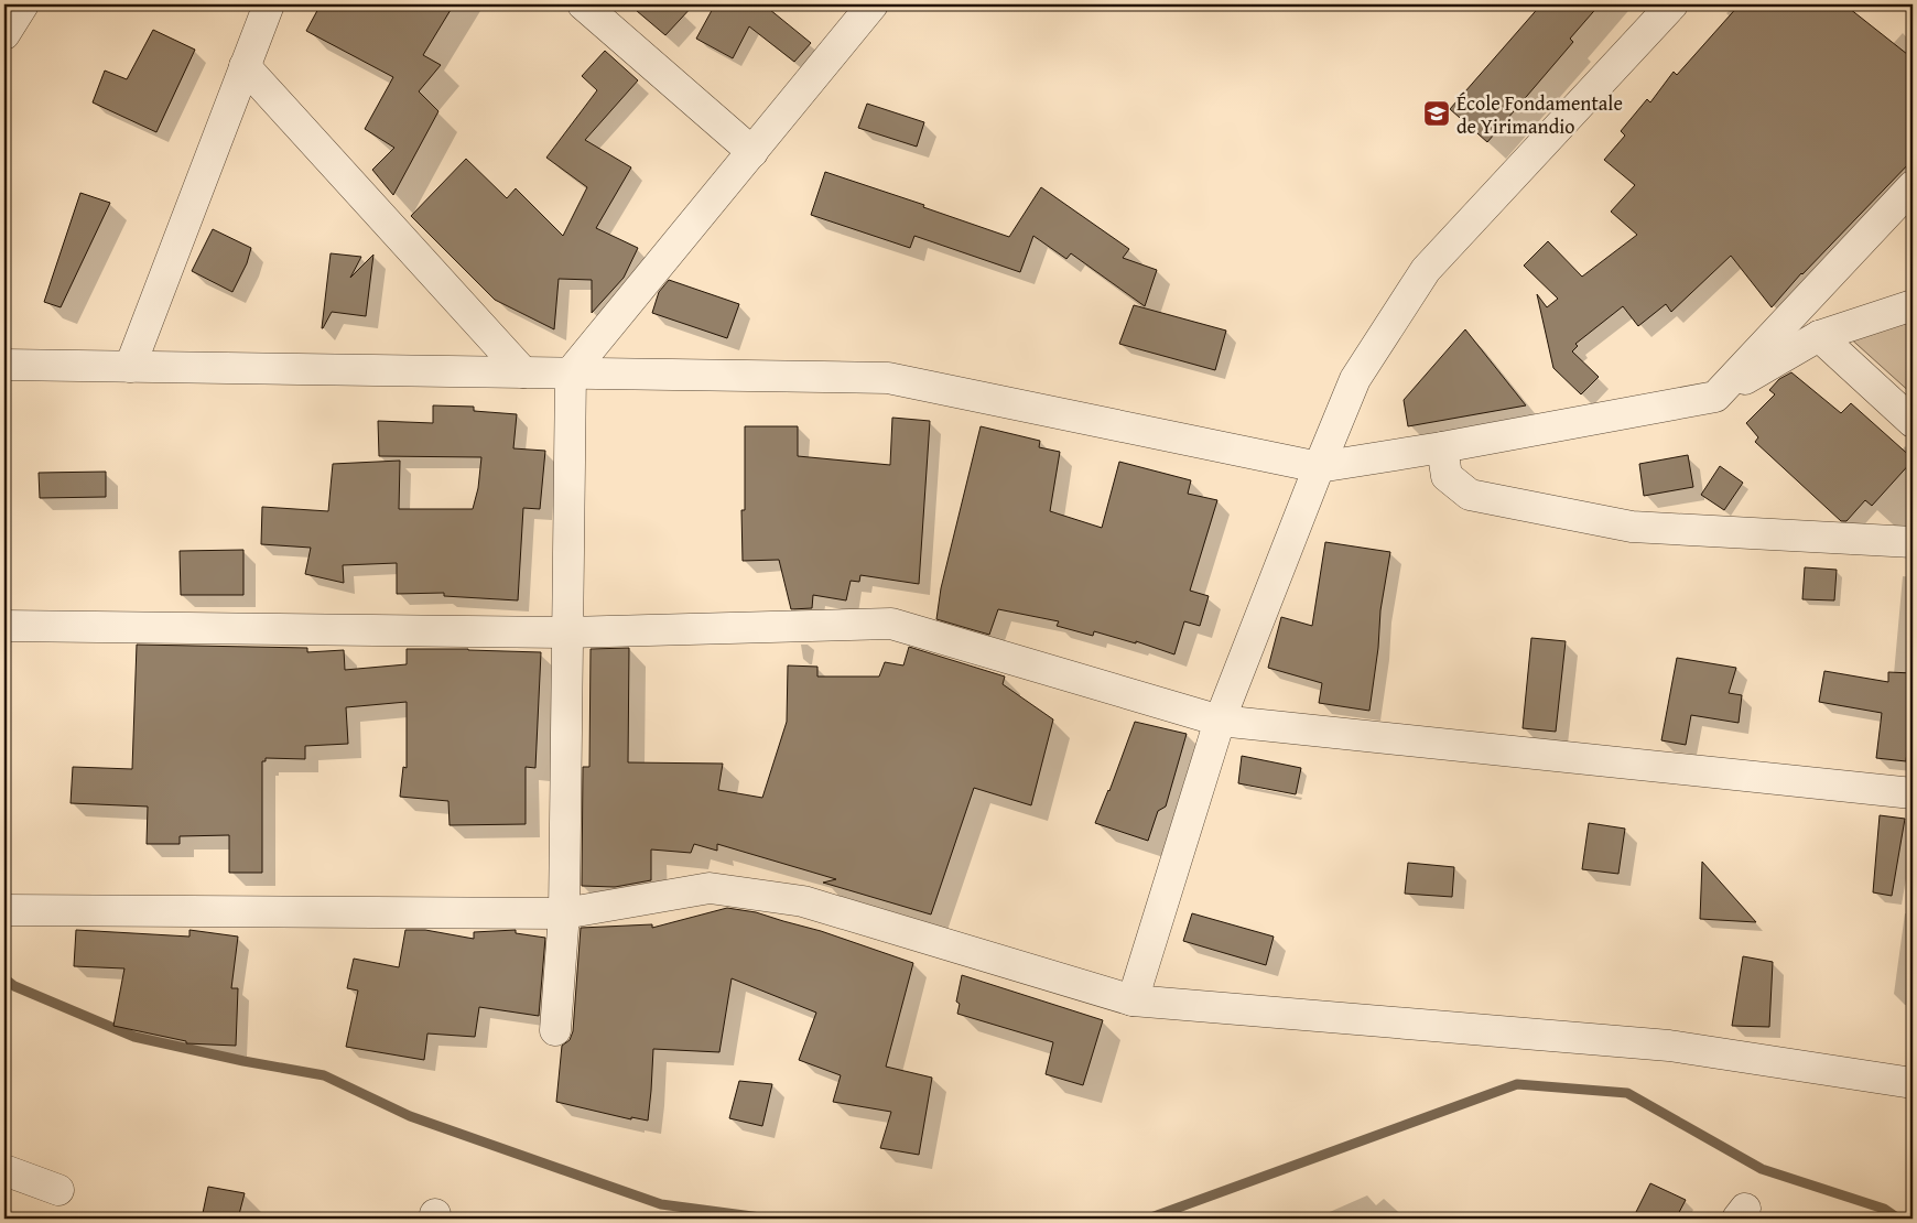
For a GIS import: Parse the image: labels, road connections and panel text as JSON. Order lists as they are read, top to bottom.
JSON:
{
  "places": {
    "school or university": ["École Fondamentale de Yirimandio"]
  }
}
